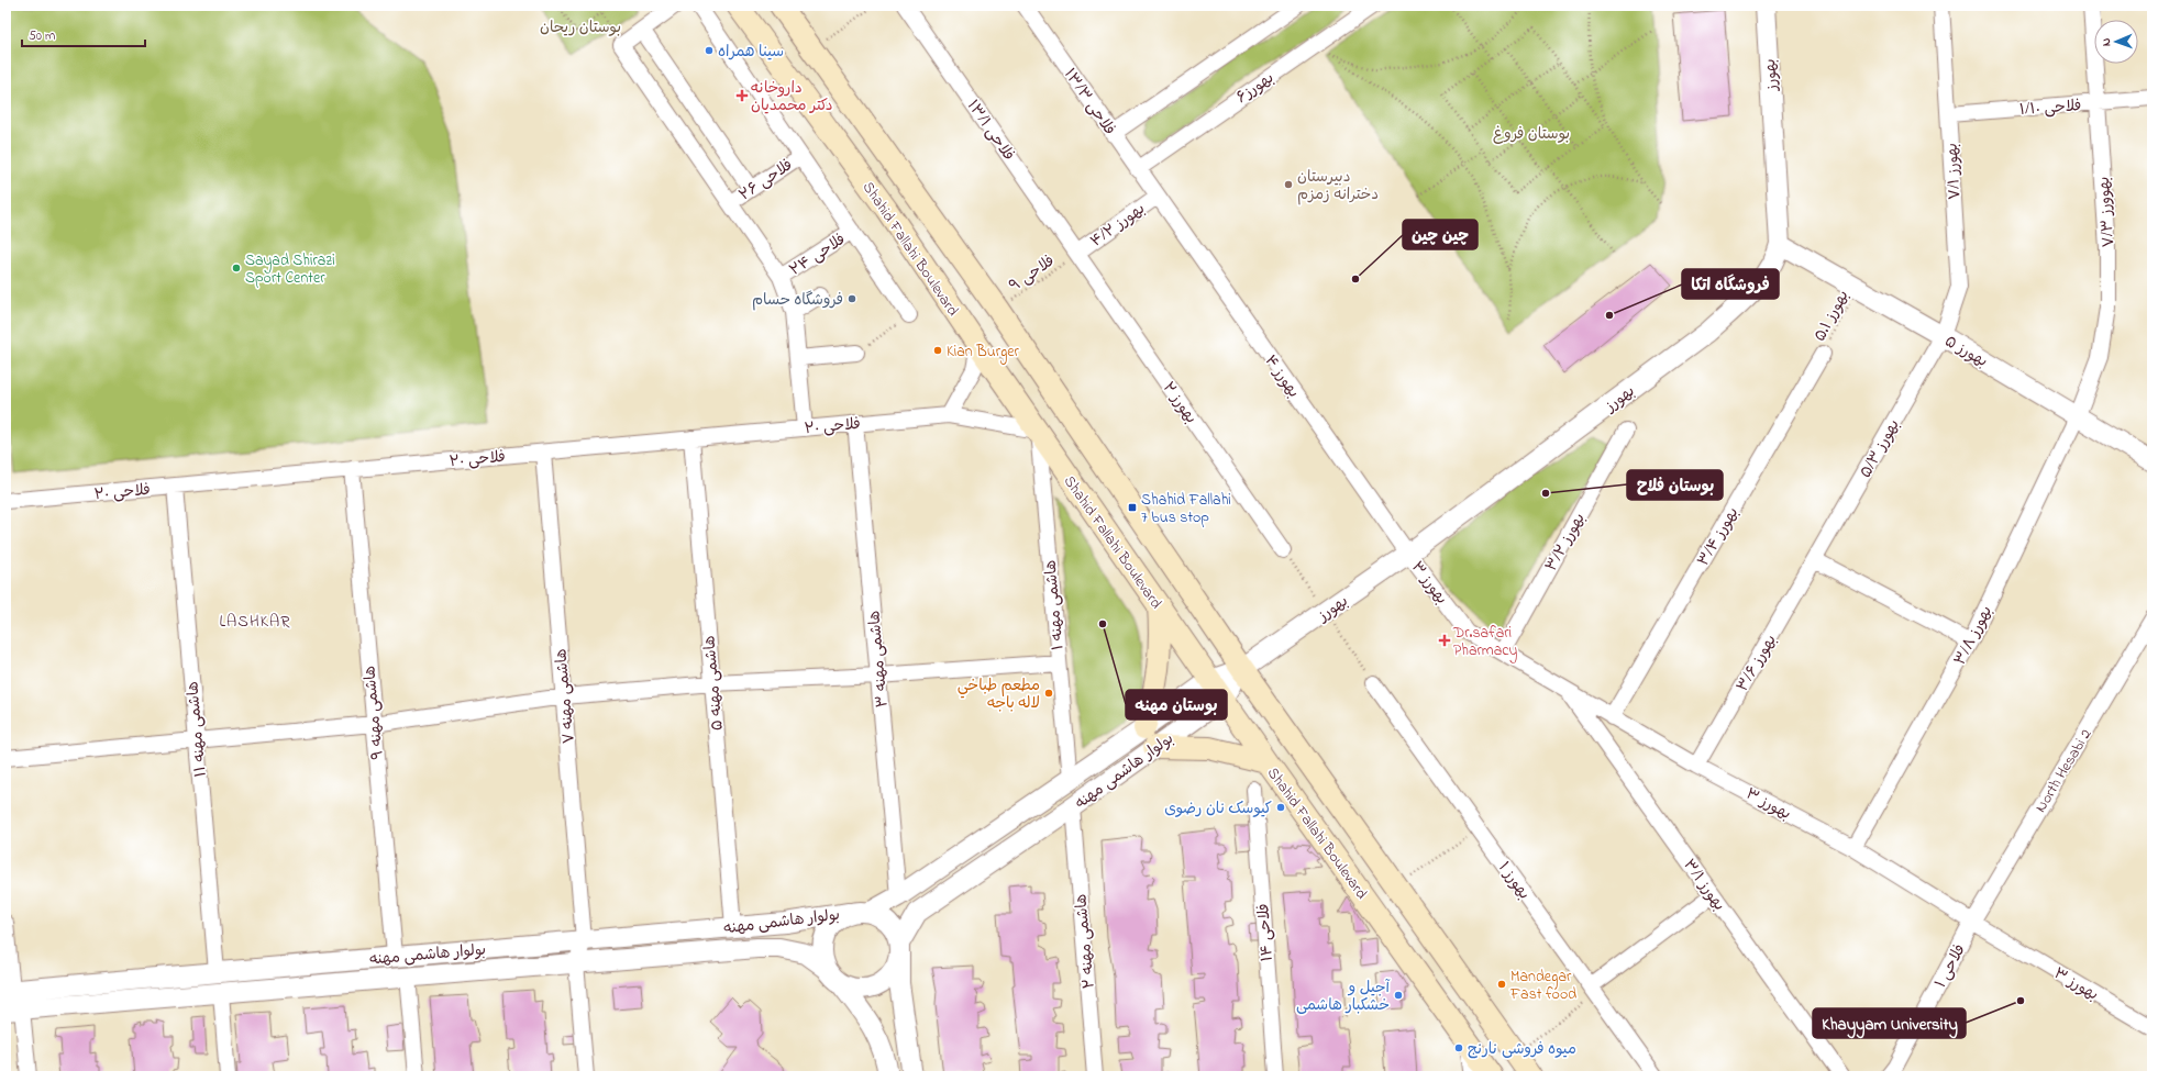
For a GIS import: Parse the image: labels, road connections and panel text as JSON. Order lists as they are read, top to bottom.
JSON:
{
  "streets": {
    "main road": ["Shahid Fallahi Boulevard"],
    "street": [
      "بهورز",
      "بهورز۶",
      "فلاحی ۱۳/۳",
      "فلاحی ۱/۱۰",
      "فلاحی ۱۳/۱",
      "بهورز ۷/۱",
      "فلاحی ۲۶",
      "بهوورز ۷/۳",
      "بهورز ۴/۲",
      "فلاحی ۲۴",
      "بهورز ۵",
      "بهورز ۴",
      "بهورز ۲",
      "فلاحی ۲۰",
      "بهورز ۵/۳",
      "بهورز ۳/۴",
      "بهورز ۳/۲",
      "بهورز ۳",
      "هاشمی مهنه ۱",
      "بهورز ۳/۸",
      "هاشمی مهنه ۳",
      "بهورز ۳/۶",
      "هاشمی مهنه ۵",
      "هاشمی مهنه ۷",
      "هاشمی مهنه ۹",
      "هاشمی مهنه ۱۱",
      "بولوار هاشمی مهنه",
      "North Hesabi 2",
      "بهورز ۱",
      "بهورز ۳/۱",
      "فلاحی ۱۴",
      "هاشمی مهنه ۲",
      "فلاحی ۱"
    ],
    "path": ["فلاحی ۹", "بهورز ۵.۱"]
  },
  "crossings": [
    ["بهورز", "Shahid Fallahi Boulevard"],
    ["بهورز", "بهورز ۵"],
    ["بهورز", "بهورز ۴"],
    ["بهورز", "بهورز ۳"],
    ["بهورز", "بولوار هاشمی مهنه"],
    ["بهورز۶", "فلاحی ۱۳/۳"],
    ["فلاحی ۱۳/۳", "بهورز ۴/۲"],
    ["فلاحی ۱۳/۳", "بهورز ۴"],
    ["فلاحی ۱/۱۰", "بهورز ۷/۱"],
    ["فلاحی ۱/۱۰", "بهوورز ۷/۳"],
    ["فلاحی ۱۳/۱", "بهورز ۴/۲"],
    ["فلاحی ۱۳/۱", "فلاحی ۹"],
    ["فلاحی ۱۳/۱", "بهورز ۲"],
    ["بهورز ۷/۱", "بهورز ۵"],
    ["بهورز ۷/۱", "بهورز ۵/۳"],
    ["بهوورز ۷/۳", "بهورز ۵"],
    ["بهوورز ۷/۳", "بهورز ۳/۸"],
    ["بهورز ۴/۲", "فلاحی ۹"],
    ["بهورز ۴/۲", "بهورز ۴"],
    ["بهورز ۴/۲", "بهورز ۲"],
    ["Shahid Fallahi Boulevard", "فلاحی ۹"],
    ["Shahid Fallahi Boulevard", "فلاحی ۲۰"],
    ["Shahid Fallahi Boulevard", "هاشمی مهنه ۱"],
    ["Shahid Fallahi Boulevard", "بولوار هاشمی مهنه"],
    ["فلاحی ۹", "بهورز ۲"],
    ["بهورز ۵.۱", "بهورز ۵"],
    ["بهورز ۵.۱", "بهورز ۳/۴"],
    ["بهورز ۵", "بهورز ۵/۳"],
    ["بهورز ۵", "بهورز ۳/۸"],
    ["بهورز ۴", "بهورز ۳"],
    ["فلاحی ۲۰", "هاشمی مهنه ۱"],
    ["فلاحی ۲۰", "هاشمی مهنه ۳"],
    ["فلاحی ۲۰", "هاشمی مهنه ۵"],
    ["فلاحی ۲۰", "هاشمی مهنه ۷"],
    ["فلاحی ۲۰", "هاشمی مهنه ۹"],
    ["فلاحی ۲۰", "هاشمی مهنه ۱۱"],
    ["بهورز ۵/۳", "بهورز ۳/۶"],
    ["بهورز ۳/۴", "بهورز ۳"],
    ["بهورز ۳/۲", "بهورز ۳"],
    ["بهورز ۳", "بهورز ۳/۸"],
    ["بهورز ۳", "بهورز ۳/۶"],
    ["بهورز ۳", "North Hesabi 2"],
    ["بهورز ۳", "بهورز ۳/۱"],
    ["بهورز ۳", "فلاحی ۱"],
    ["هاشمی مهنه ۱", "بولوار هاشمی مهنه"],
    ["هاشمی مهنه ۳", "بولوار هاشمی مهنه"],
    ["هاشمی مهنه ۵", "بولوار هاشمی مهنه"],
    ["هاشمی مهنه ۷", "بولوار هاشمی مهنه"],
    ["هاشمی مهنه ۹", "بولوار هاشمی مهنه"],
    ["هاشمی مهنه ۱۱", "بولوار هاشمی مهنه"],
    ["بولوار هاشمی مهنه", "هاشمی مهنه ۲"],
    ["North Hesabi 2", "فلاحی ۱"]
  ],
  "districts": ["LASHKAR"],
  "parks": ["بوستان ریحان", "بوستان فروغ"],
  "places": {
    "other": [
      "سینا همراه",
      "دبیرستان دخترانه زمزم",
      "Sayad Shirazi Sport Center",
      "چین چین",
      "فروشگاه حسام",
      "فروشگاه اتکا",
      "Kian Burger",
      "بوستان فلاح",
      "بوستان مهنه",
      "مطعم طباخي لاله باجه",
      "کیوسک نان رضوی",
      "Mandegar Fast food",
      "آجیل و خشکبار هاشمی",
      "Khayyam University",
      "میوه فروشی نارنج"
    ],
    "health": ["داروخانه دکتر محمدیان", "Dr.safari Pharmacy"],
    "transit": ["Shahid Fallahi 7 bus stop"]
  },
  "scale_bar": "50 m",
  "north": "left"
}
